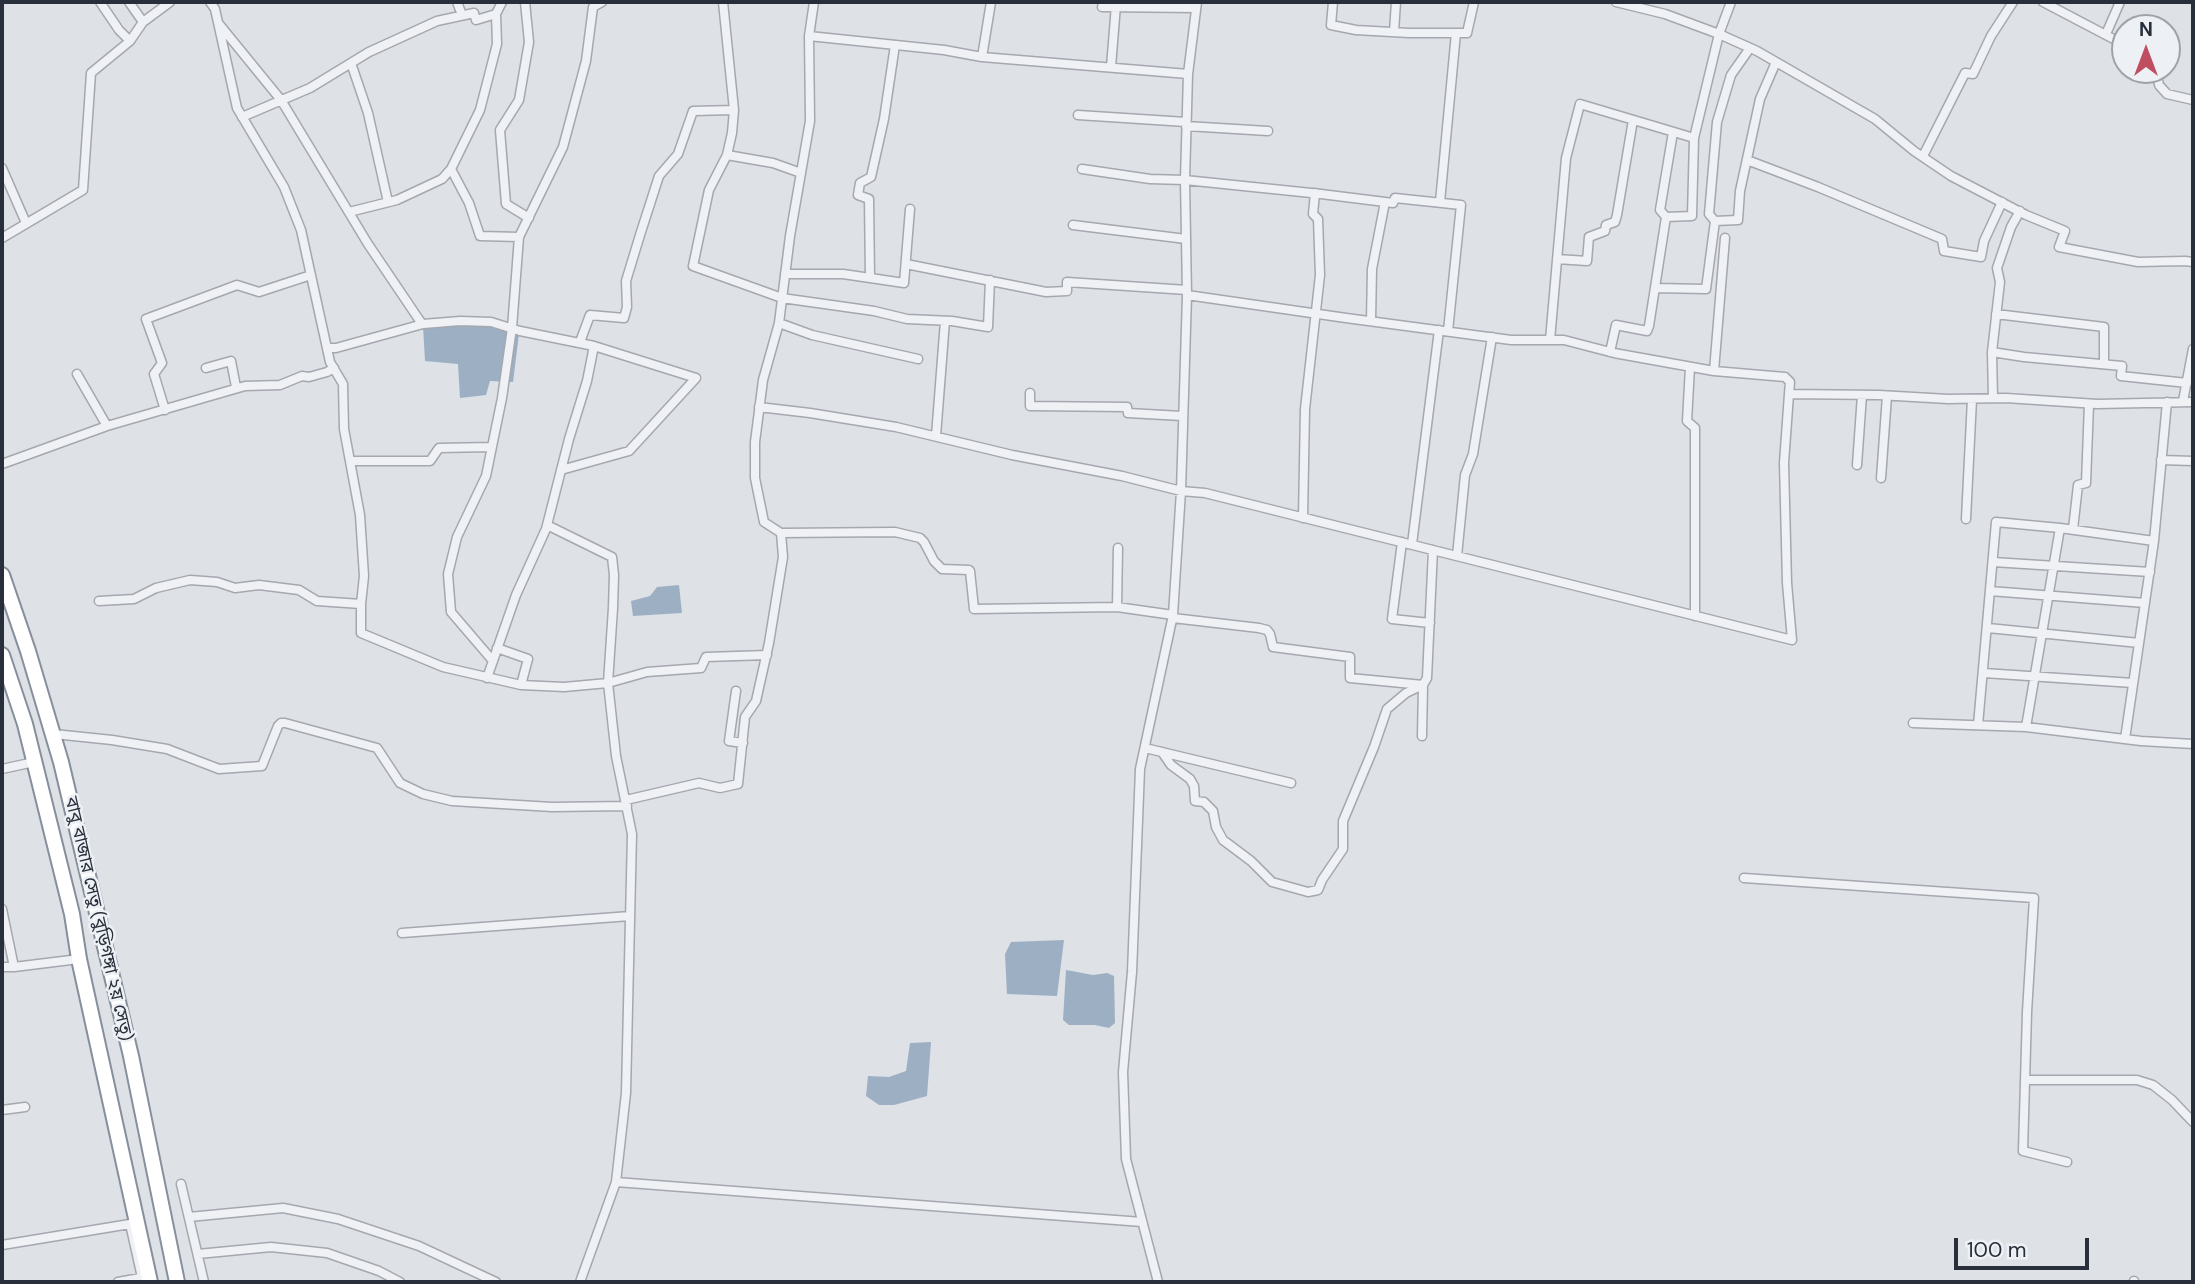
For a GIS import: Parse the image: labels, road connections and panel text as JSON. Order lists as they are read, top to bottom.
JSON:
{
  "streets": {
    "highway": ["বাবু বাজার সেতু (বুড়িগঙ্গা ২য় সেতু)"]
  },
  "scale_bar": "100 m",
  "north": "top"
}
